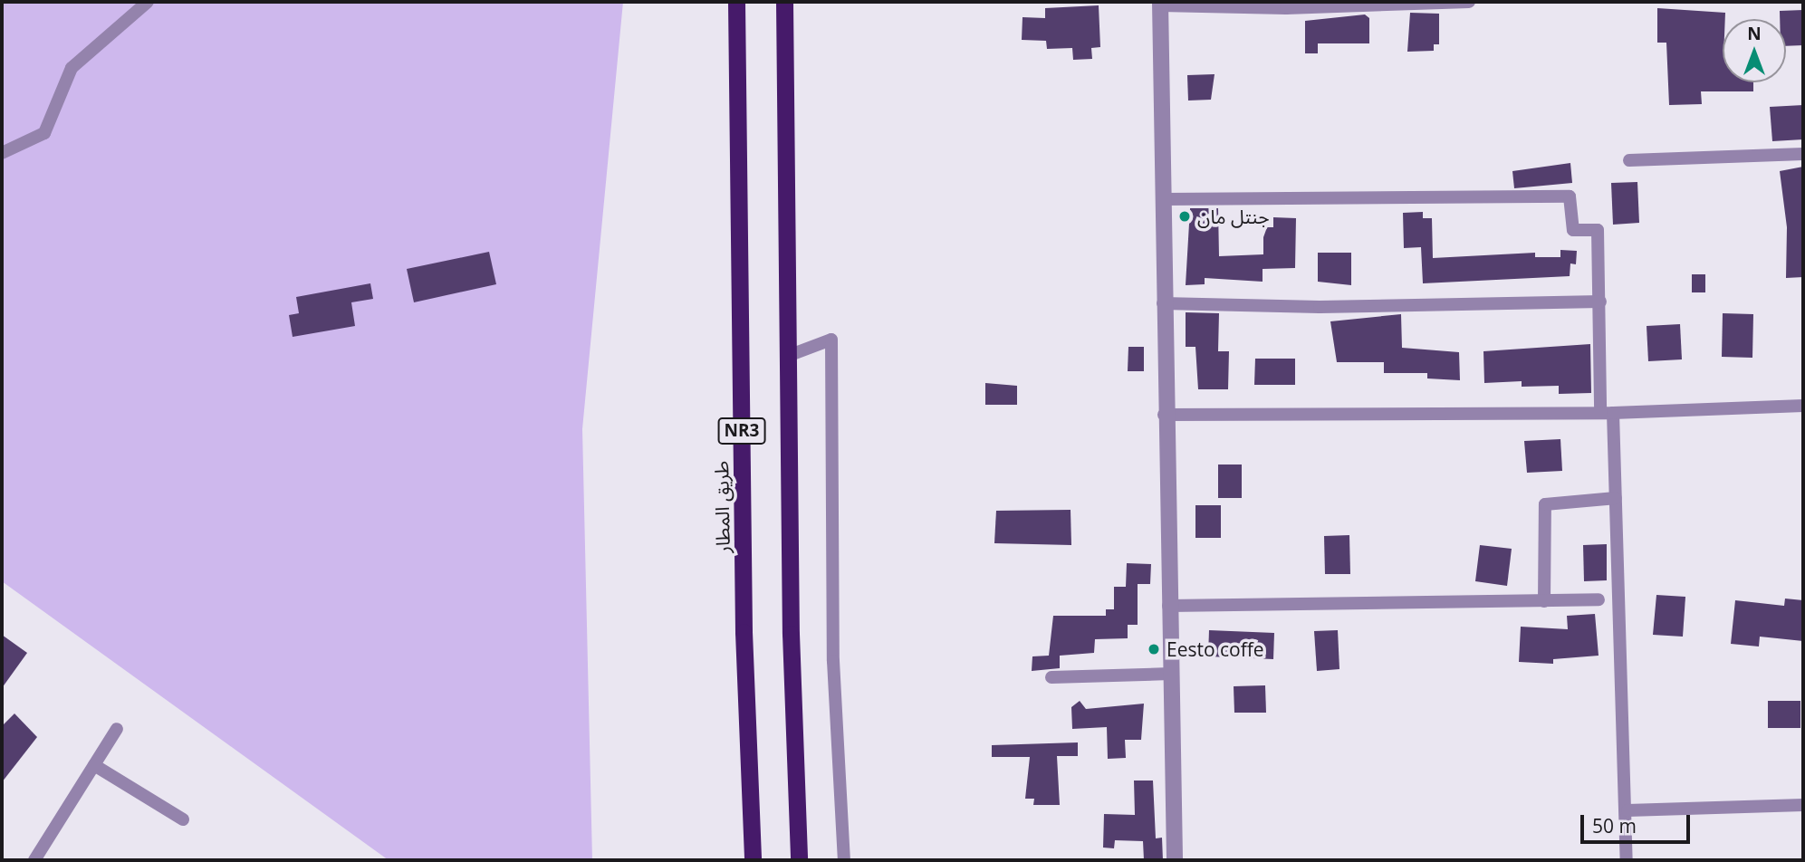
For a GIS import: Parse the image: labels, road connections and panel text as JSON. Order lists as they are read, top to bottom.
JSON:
{
  "streets": {
    "highway": ["NR3", "طريق المطار"]
  },
  "places": ["جنتل مان", "Eesto coffe"],
  "scale_bar": "50 m",
  "north": "top"
}
